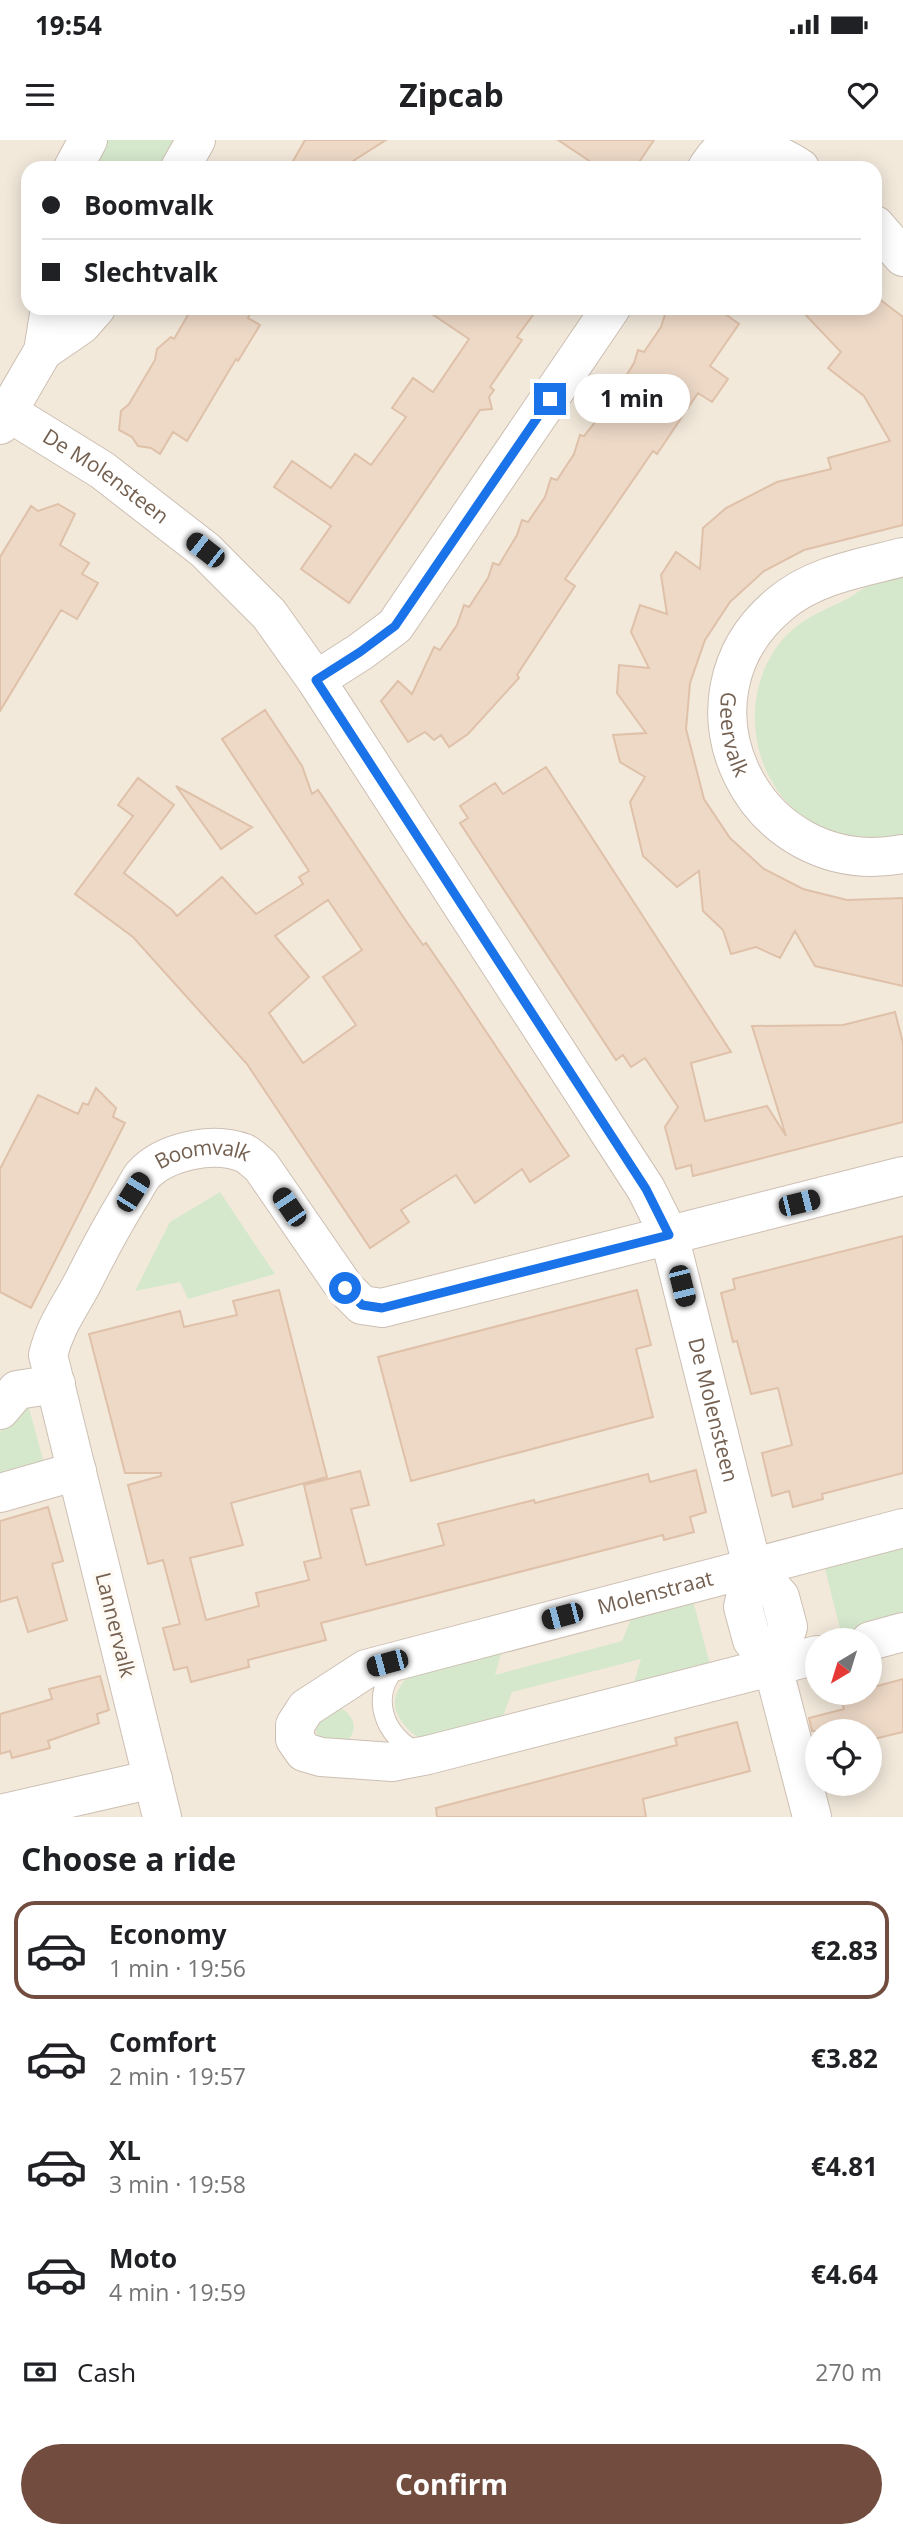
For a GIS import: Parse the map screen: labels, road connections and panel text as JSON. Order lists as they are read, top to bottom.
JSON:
{
  "streets": {
    "street": [
      "De Molensteen",
      "Geervalk",
      "Boomvalk",
      "Molenstraat",
      "Lannervalk"
    ]
  },
  "crossings": [
    ["De Molensteen", "Boomvalk"],
    ["De Molensteen", "Molenstraat"],
    ["Boomvalk", "Lannervalk"]
  ],
  "north": "bottom left",
  "page": {
    "status": "19:54",
    "header": "Zipcab",
    "banner": ["Boomvalk", "Slechtvalk"],
    "bubble": "1 min",
    "heading": "Choose a ride",
    "list": [
      {
        "name": "Economy",
        "note": "1 min · 19:56",
        "value": "€2.83"
      },
      {
        "name": "Comfort",
        "note": "2 min · 19:57",
        "value": "€3.82"
      },
      {
        "name": "XL",
        "note": "3 min · 19:58",
        "value": "€4.81"
      },
      {
        "name": "Moto",
        "note": "4 min · 19:59",
        "value": "€4.64"
      }
    ],
    "pay": ["Cash", "270 m"],
    "buttons": "Confirm"
  }
}
